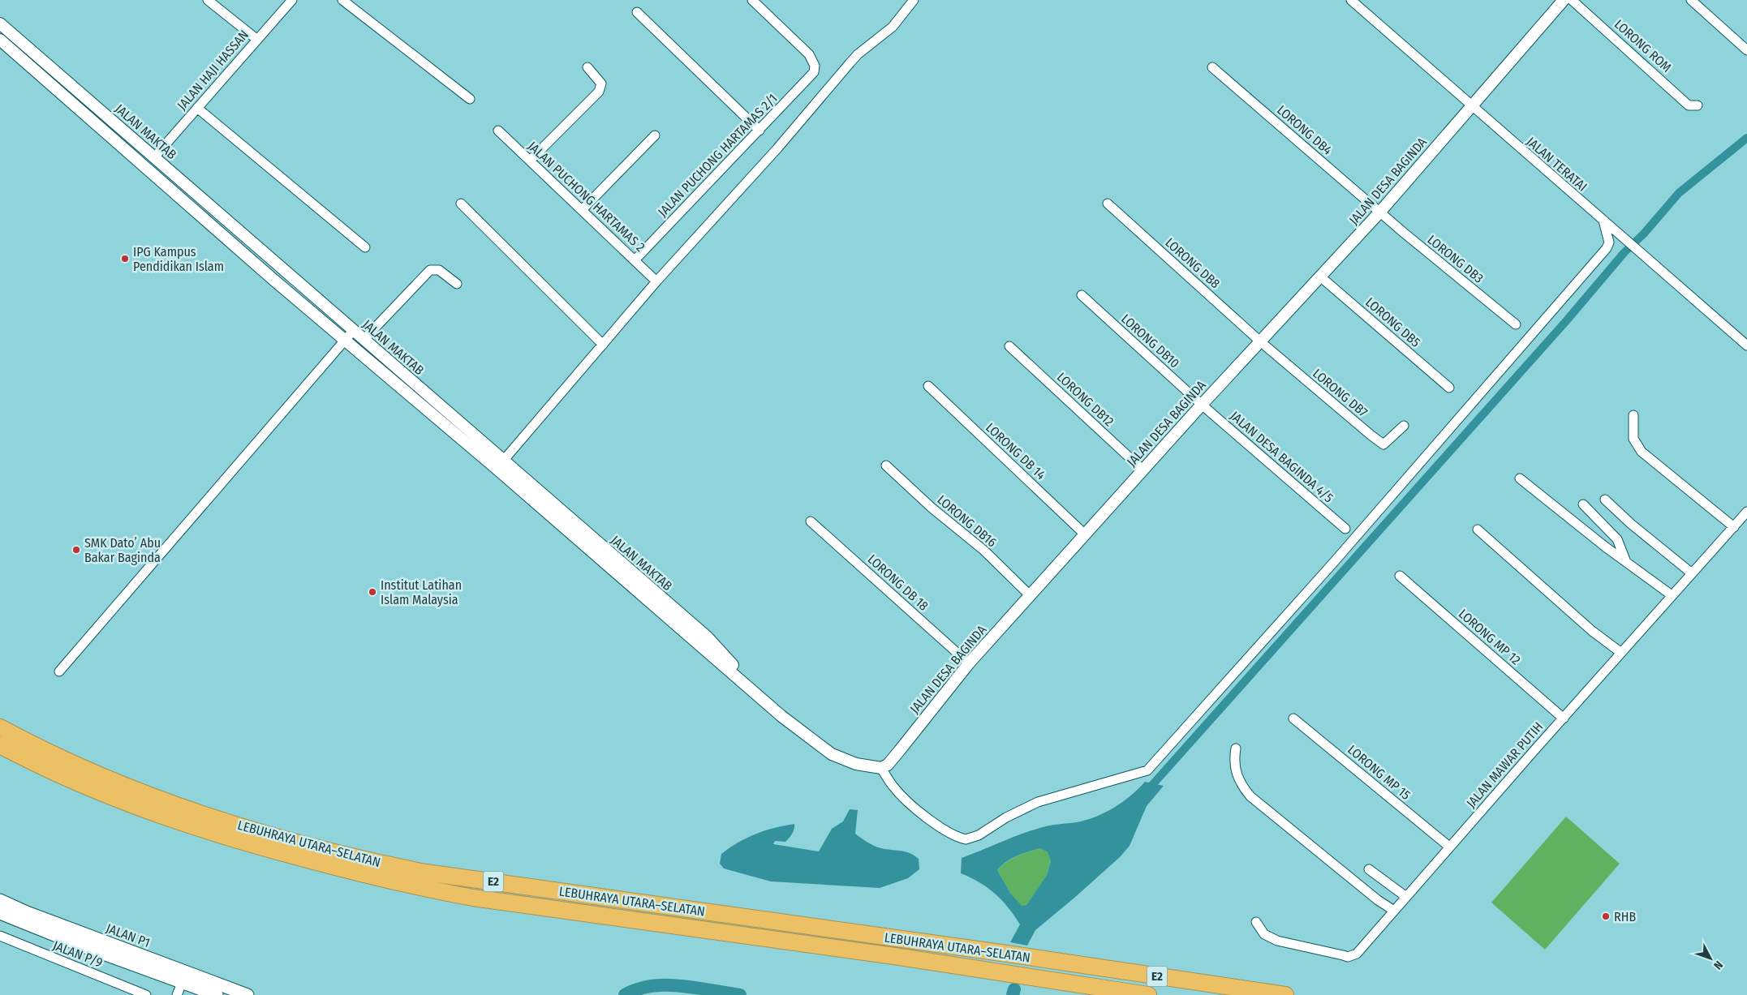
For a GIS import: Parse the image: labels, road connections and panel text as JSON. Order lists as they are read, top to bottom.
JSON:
{
  "streets": {
    "highway": ["LEBUHRAYA UTARA–SELATAN", "E2"],
    "main road": ["JALAN P1"],
    "street": [
      "LORONG ROM",
      "JALAN HAJI HASSAN",
      "LORONG DB4",
      "JALAN MAKTAB",
      "JALAN PUCHONG HARTAMAS 2/1",
      "JALAN TERATAI",
      "JALAN DESA BAGINDA",
      "JALAN PUCHONG HARTAMAS 2",
      "LORONG DB3",
      "LORONG DB8",
      "LORONG DB5",
      "LORONG DB10",
      "LORONG DB7",
      "LORONG DB12",
      "LORONG DB 14",
      "JALAN DESA BAGINDA 4/5",
      "LORONG DB16",
      "LORONG DB 18",
      "LORONG MP 12",
      "JALAN MAWAR PUTIH",
      "LORONG MP 15",
      "JALAN P/9"
    ]
  },
  "crossings": [
    ["JALAN HAJI HASSAN", "JALAN MAKTAB"],
    ["LORONG DB4", "JALAN DESA BAGINDA"],
    ["LORONG DB4", "LORONG DB3"],
    ["JALAN MAKTAB", "JALAN DESA BAGINDA"],
    ["JALAN PUCHONG HARTAMAS 2/1", "JALAN PUCHONG HARTAMAS 2"],
    ["JALAN TERATAI", "JALAN DESA BAGINDA"],
    ["JALAN DESA BAGINDA", "LORONG DB3"],
    ["JALAN DESA BAGINDA", "LORONG DB8"],
    ["JALAN DESA BAGINDA", "LORONG DB5"],
    ["JALAN DESA BAGINDA", "LORONG DB10"],
    ["JALAN DESA BAGINDA", "LORONG DB7"],
    ["JALAN DESA BAGINDA", "LORONG DB12"],
    ["JALAN DESA BAGINDA", "LORONG DB 14"],
    ["JALAN DESA BAGINDA", "JALAN DESA BAGINDA 4/5"],
    ["JALAN DESA BAGINDA", "LORONG DB16"],
    ["JALAN DESA BAGINDA", "LORONG DB 18"],
    ["LORONG DB8", "LORONG DB7"],
    ["LORONG DB10", "JALAN DESA BAGINDA 4/5"],
    ["LORONG MP 12", "JALAN MAWAR PUTIH"],
    ["JALAN MAWAR PUTIH", "LORONG MP 15"]
  ],
  "places": [
    "IPG Kampus Pendidikan Islam",
    "SMK Dato’ Abu Bakar Baginda",
    "Institut Latihan Islam Malaysia",
    "RHB"
  ],
  "north": "bottom right"
}
